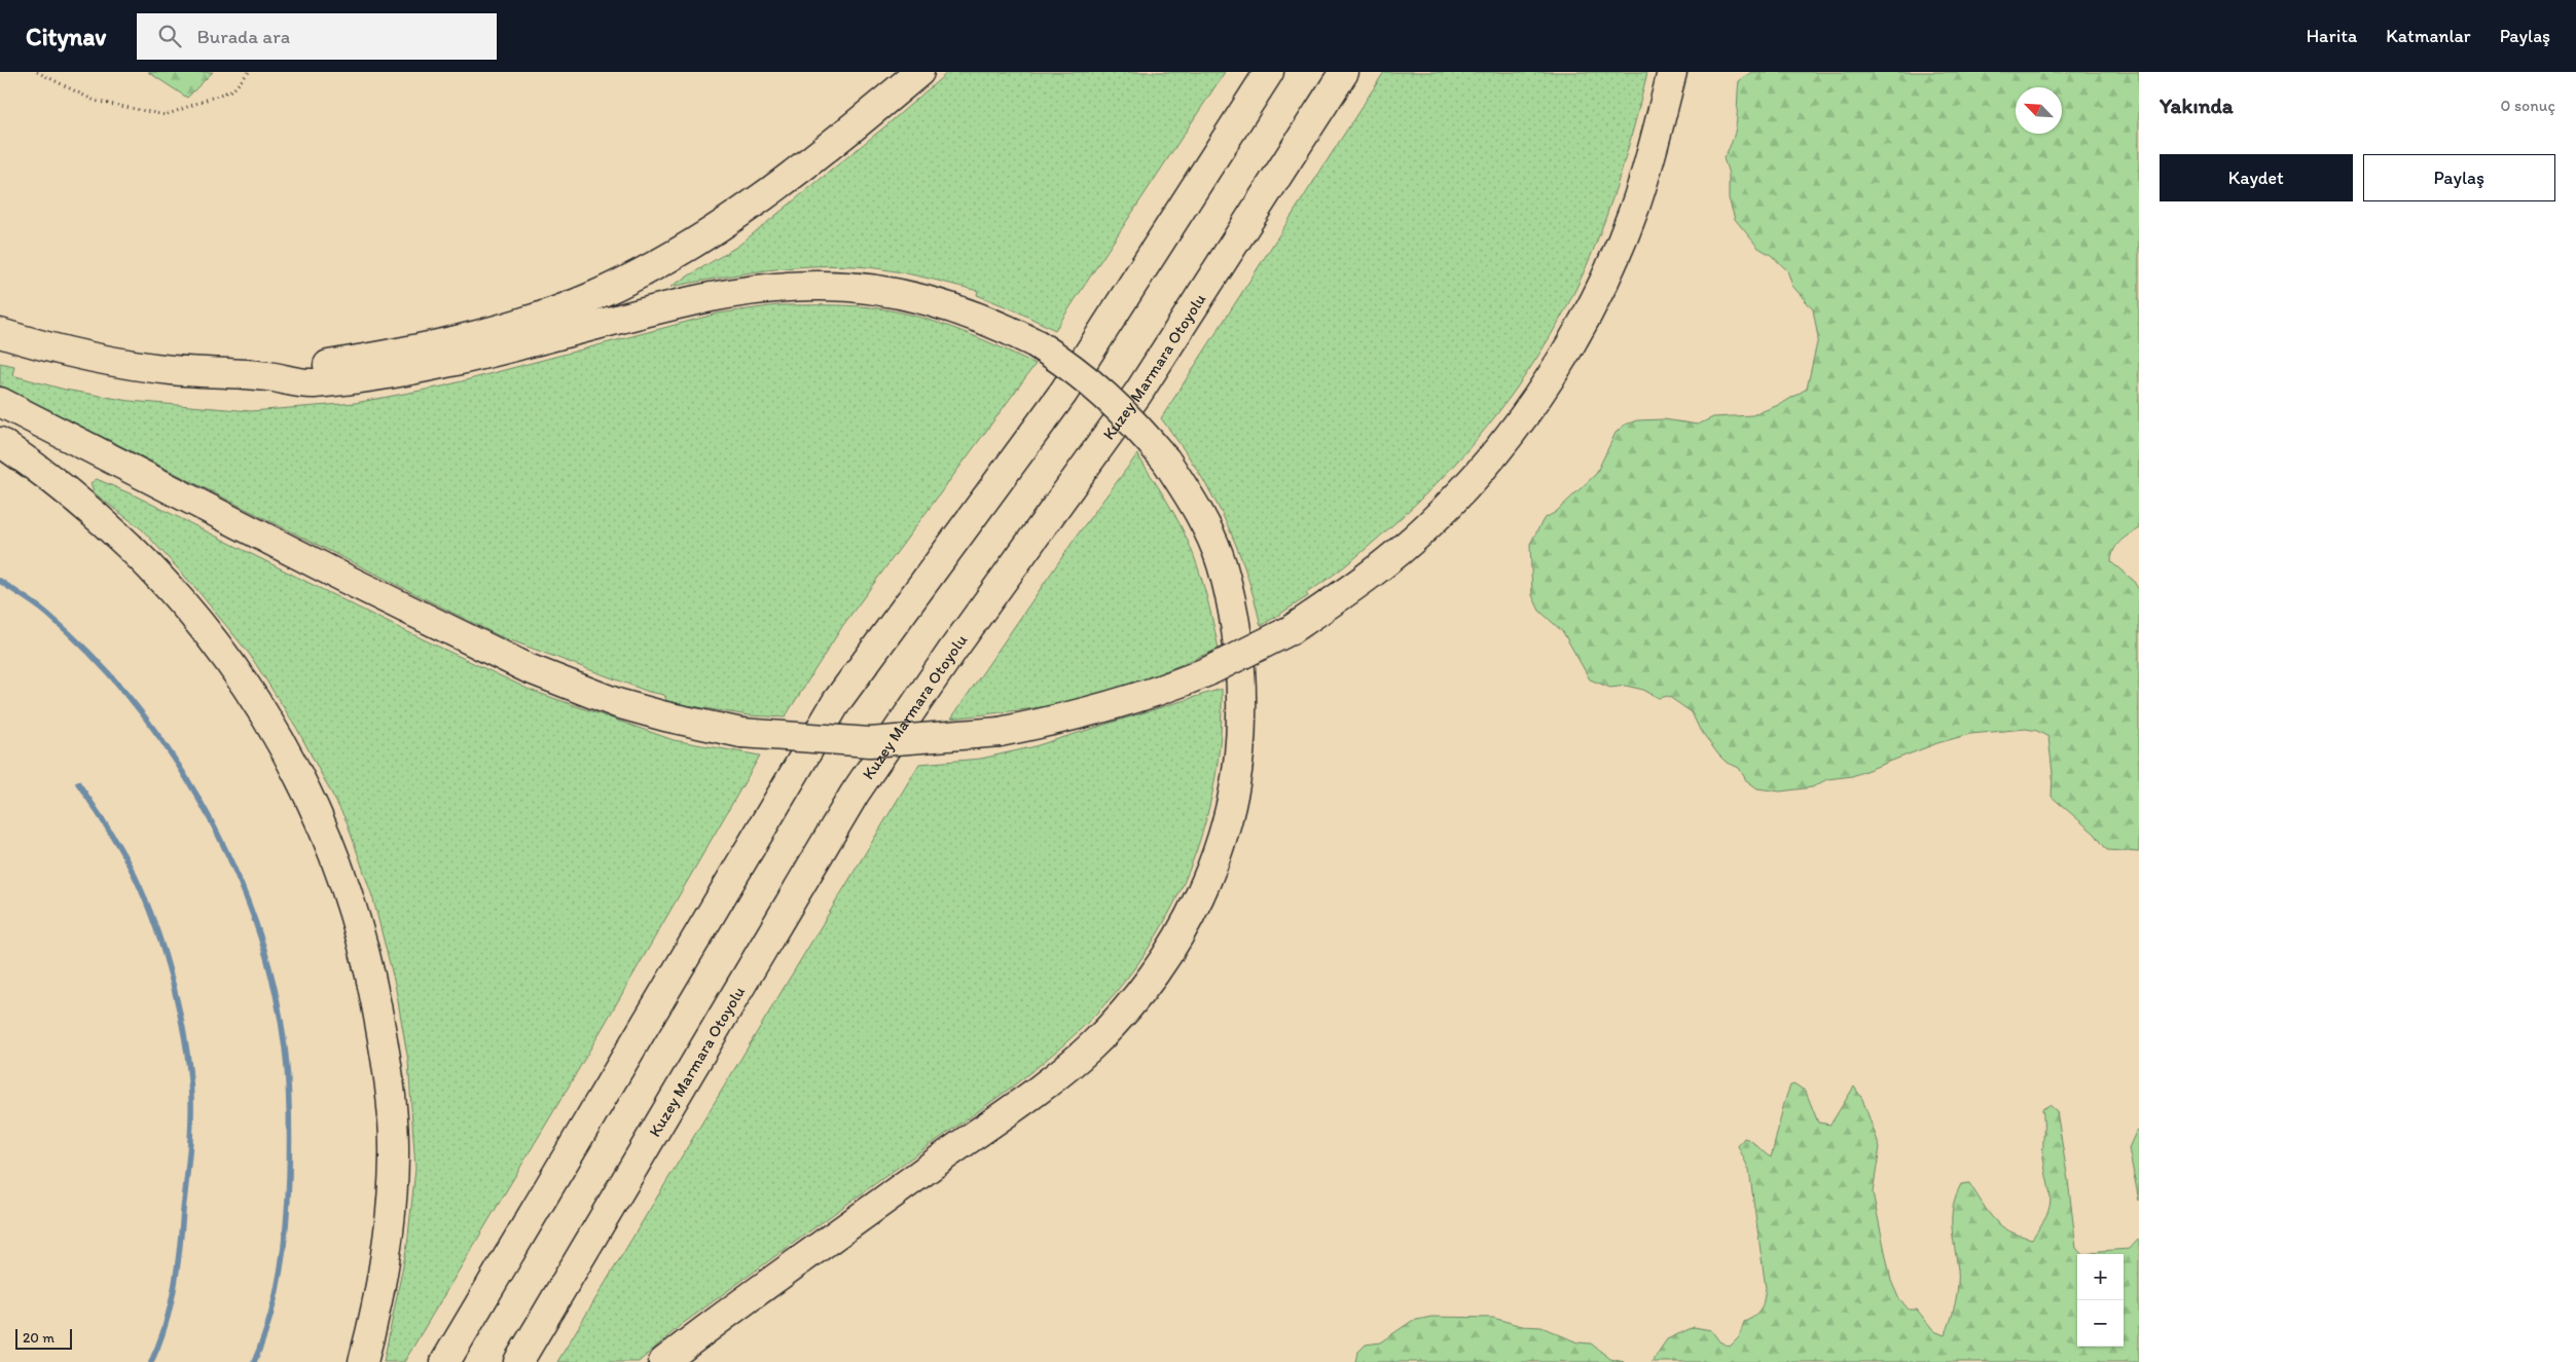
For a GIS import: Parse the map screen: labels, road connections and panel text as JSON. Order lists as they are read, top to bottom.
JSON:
{
  "streets": {
    "highway": ["Kuzey Marmara Otoyolu"]
  },
  "scale_bar": "20 m",
  "north": "top left",
  "page": {
    "header": "Citynav",
    "search": "Burada ara",
    "nav": ["Harita", "Katmanlar", "Paylaş"],
    "heading": ["Yakında", "0 sonuç"],
    "buttons": ["Kaydet", "Paylaş"],
    "map_buttons": ["+", "−"],
    "scale": "20 m"
  }
}
